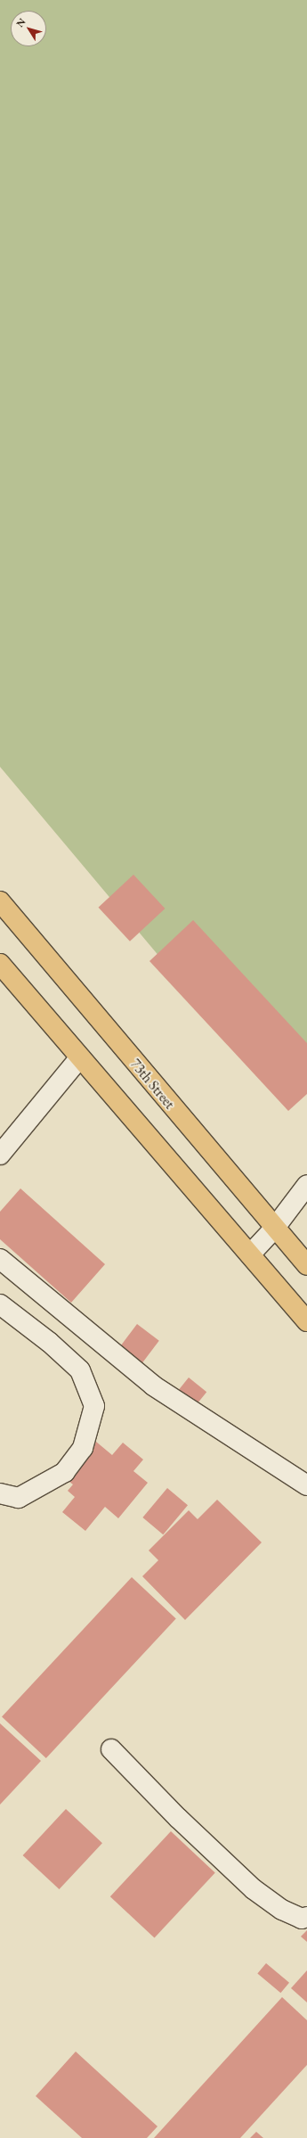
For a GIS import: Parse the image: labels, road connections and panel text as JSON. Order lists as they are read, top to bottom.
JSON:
{
  "streets": {
    "main road": ["73th Street"]
  },
  "north": "top left"
}
